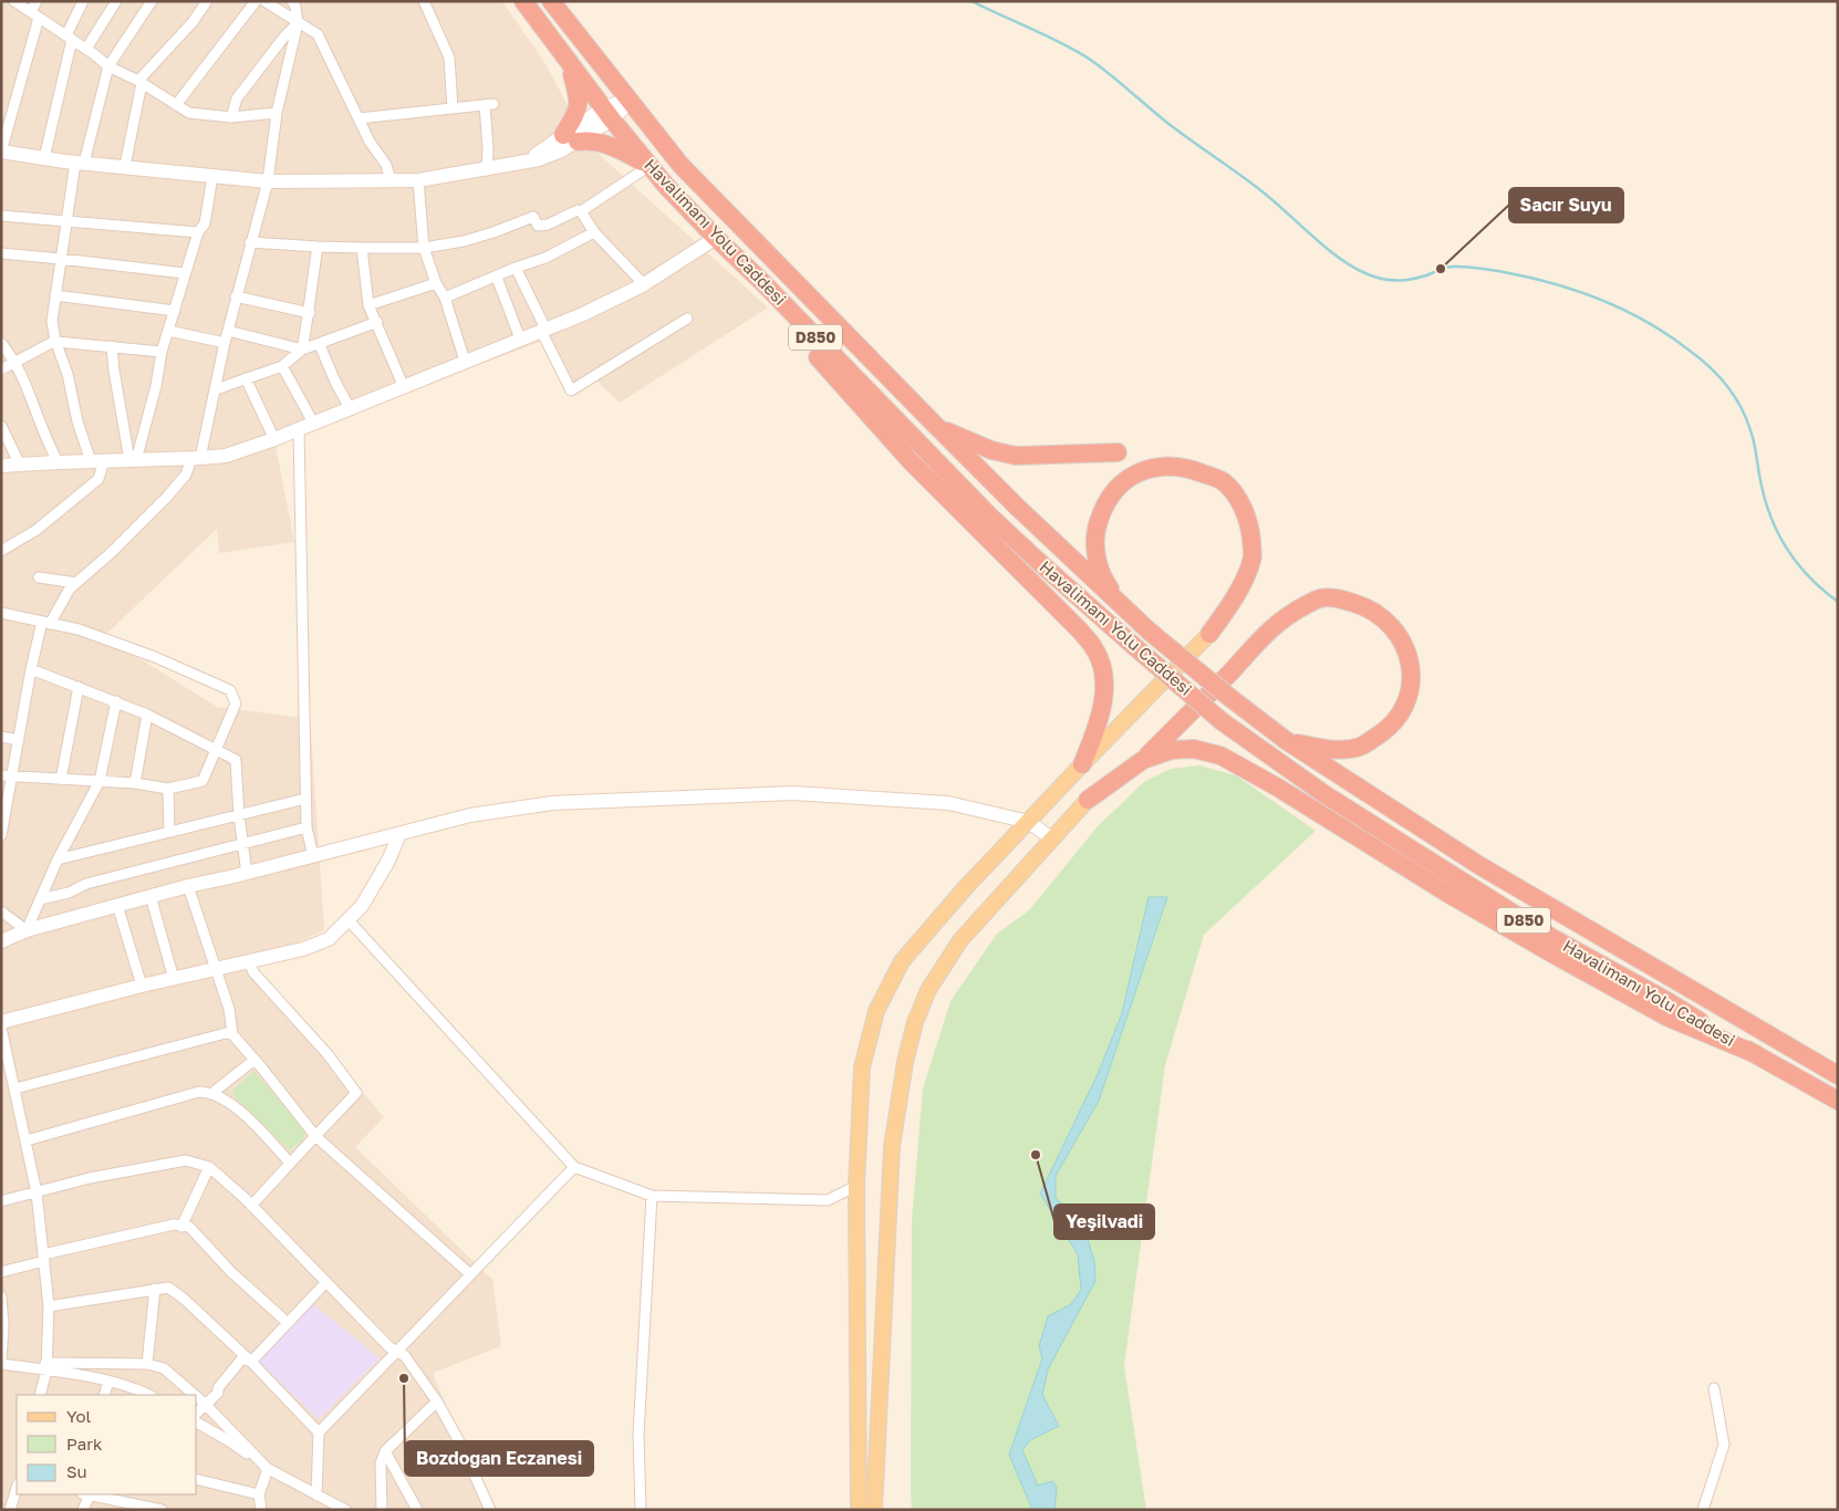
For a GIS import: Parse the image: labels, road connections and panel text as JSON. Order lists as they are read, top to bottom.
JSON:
{
  "streets": {
    "highway": ["Havalimanı Yolu Caddesi", "D850"]
  },
  "places": ["Sacır Suyu", "Yeşilvadi", "Bozdoğan Eczanesi"],
  "legend": ["Yol", "Park", "Su"]
}
